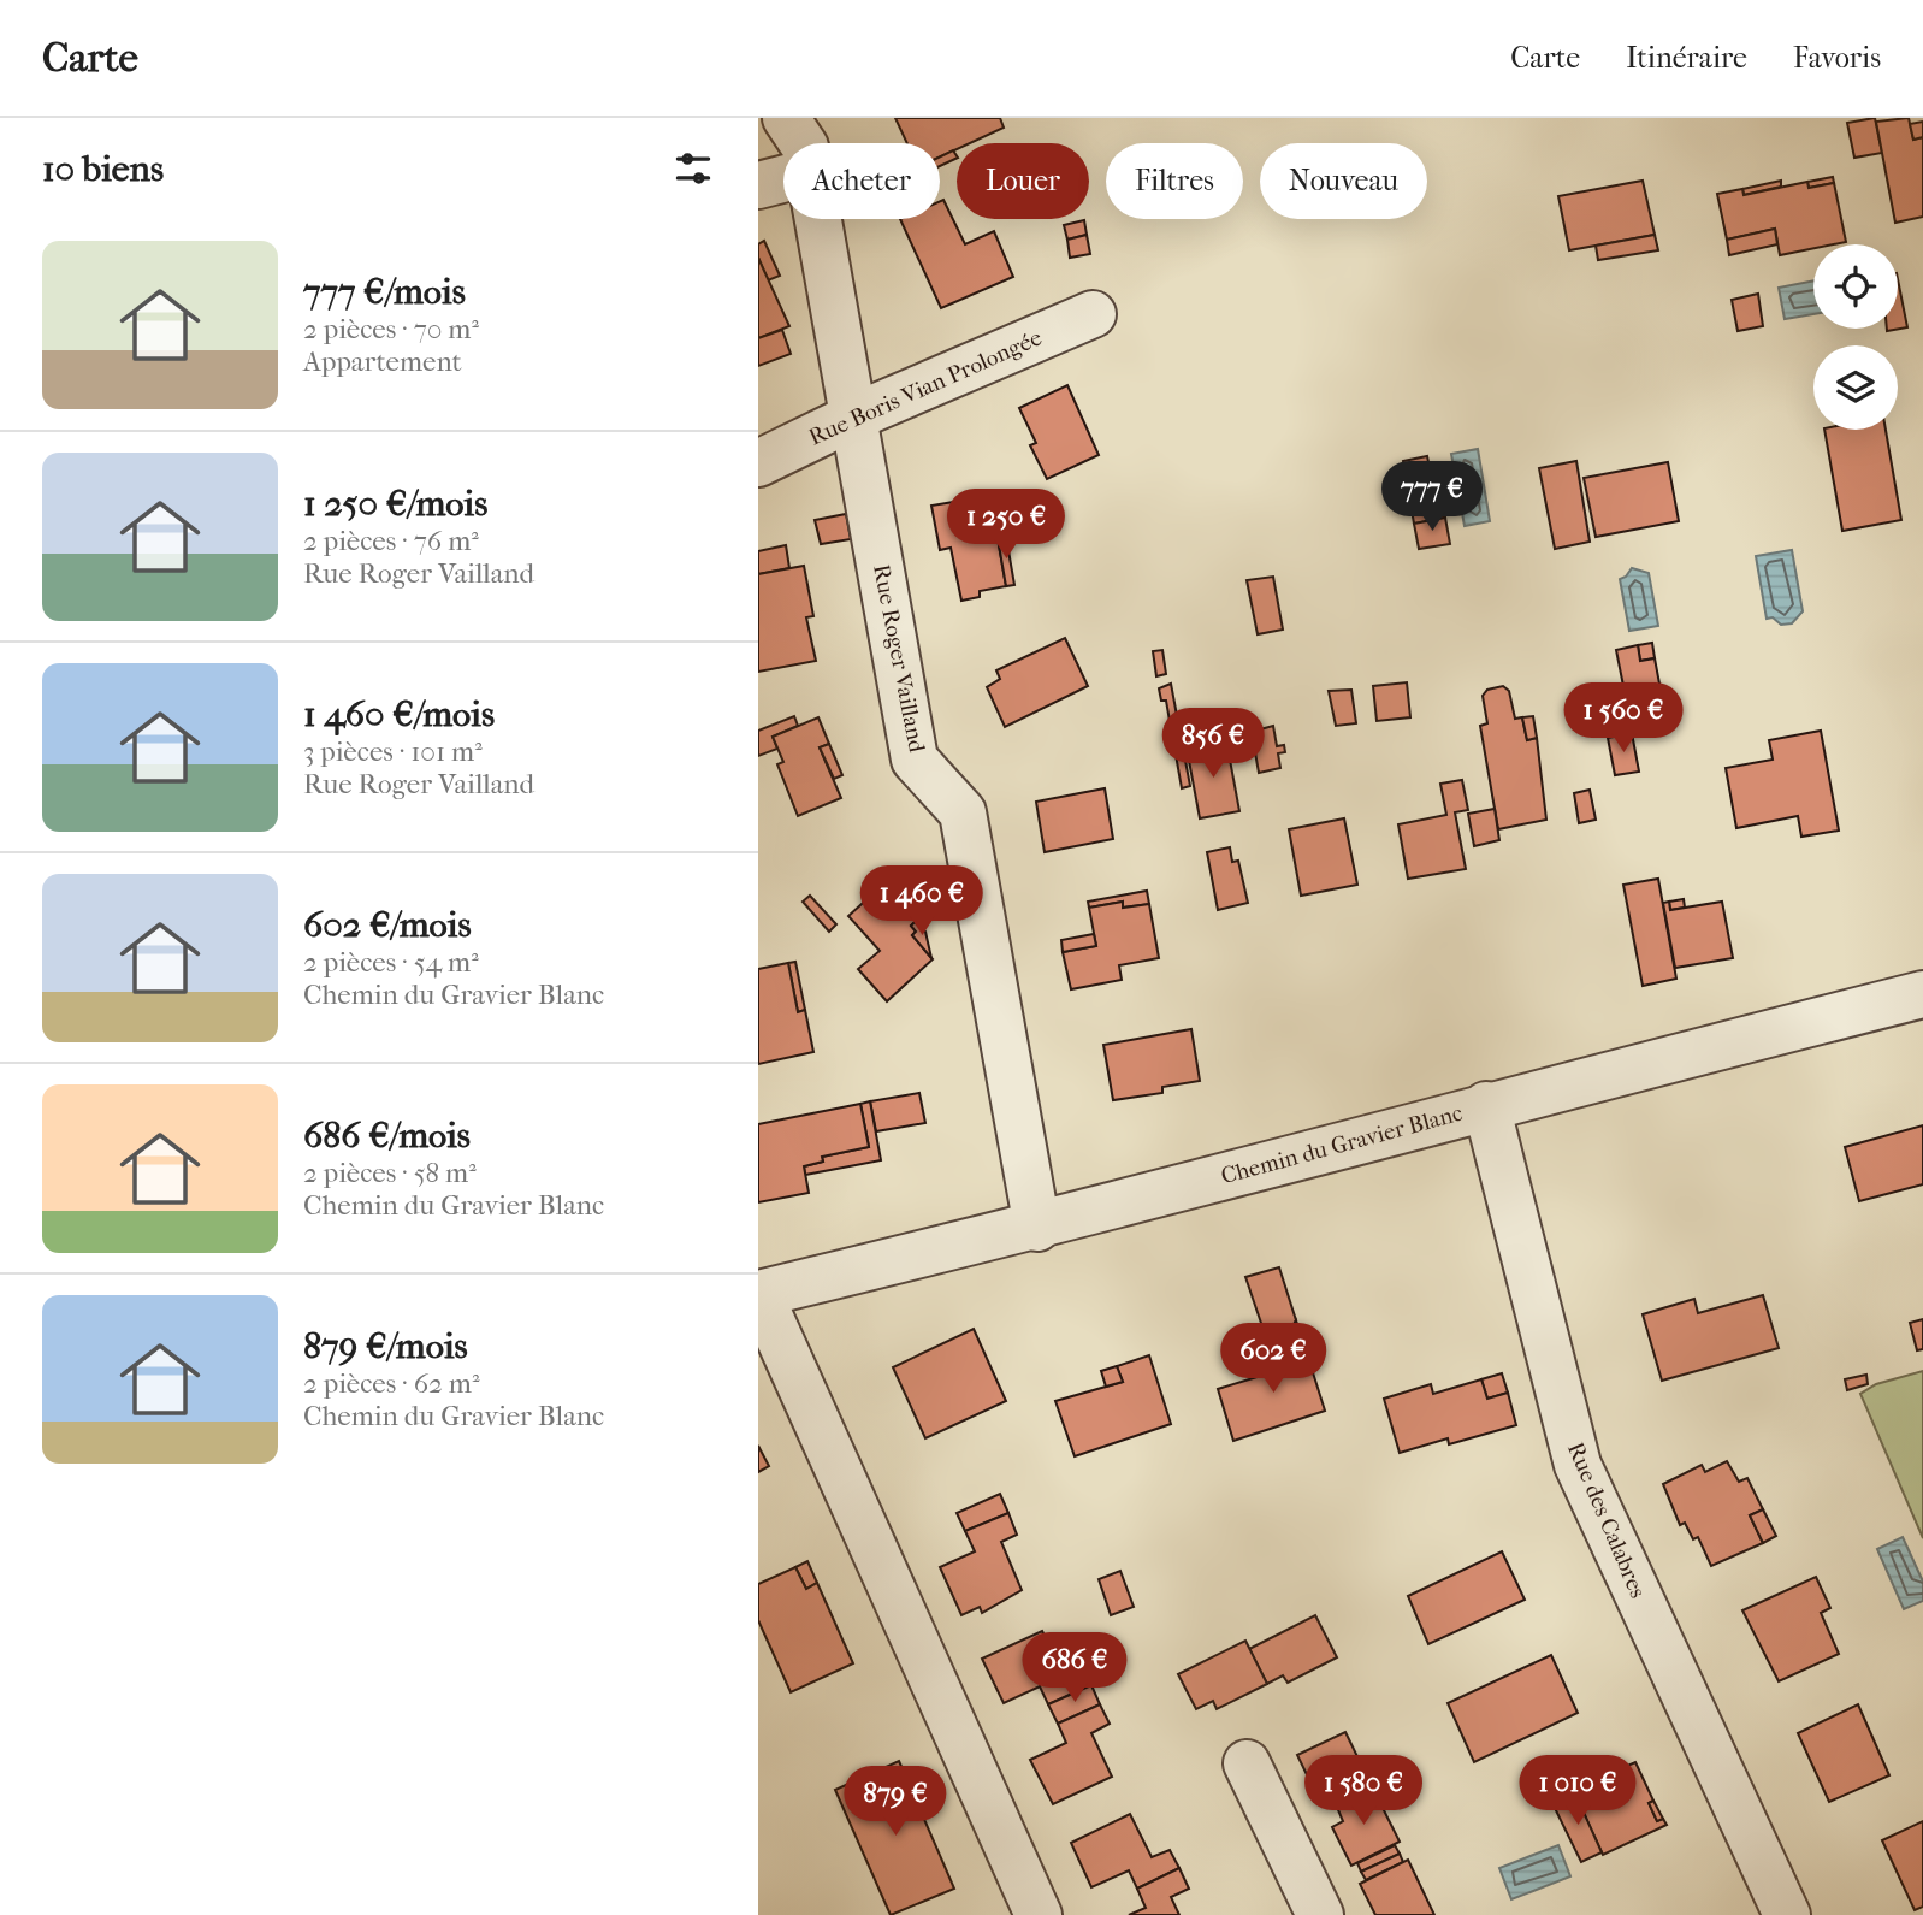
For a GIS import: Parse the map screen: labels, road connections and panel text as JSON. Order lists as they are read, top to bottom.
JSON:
{
  "streets": {
    "street": [
      "Rue Boris Vian Prolongée",
      "Rue Roger Vailland",
      "Chemin du Gravier Blanc",
      "Rue des Calabres"
    ]
  },
  "crossings": [
    ["Rue Boris Vian Prolongée", "Rue Roger Vailland"],
    ["Rue Roger Vailland", "Chemin du Gravier Blanc"],
    ["Chemin du Gravier Blanc", "Rue des Calabres"]
  ],
  "page": {
    "header": "Carte",
    "nav": ["Carte", "Itinéraire", "Favoris"],
    "heading": "10 biens",
    "chip": [
      "Acheter",
      "Louer",
      "Filtres",
      "Nouveau"
    ],
    "list": [
      {
        "name": "777 €/mois",
        "note": "2 pièces · 70 m² · Appartement"
      },
      {
        "name": "1 250 €/mois",
        "note": "2 pièces · 76 m² · Rue Roger Vailland"
      },
      {
        "name": "1 460 €/mois",
        "note": "3 pièces · 101 m² · Rue Roger Vailland"
      },
      {
        "name": "602 €/mois",
        "note": "2 pièces · 54 m² · Chemin du Gravier Blanc"
      },
      {
        "name": "686 €/mois",
        "note": "2 pièces · 58 m² · Chemin du Gravier Blanc"
      },
      {
        "name": "879 €/mois",
        "note": "2 pièces · 62 m² · Chemin du Gravier Blanc"
      }
    ],
    "price": [
      "777 €",
      "1 250 €",
      "1 560 €",
      "856 €",
      "1 460 €",
      "602 €",
      "686 €",
      "1 580 €",
      "1 010 €",
      "879 €"
    ]
  }
}
